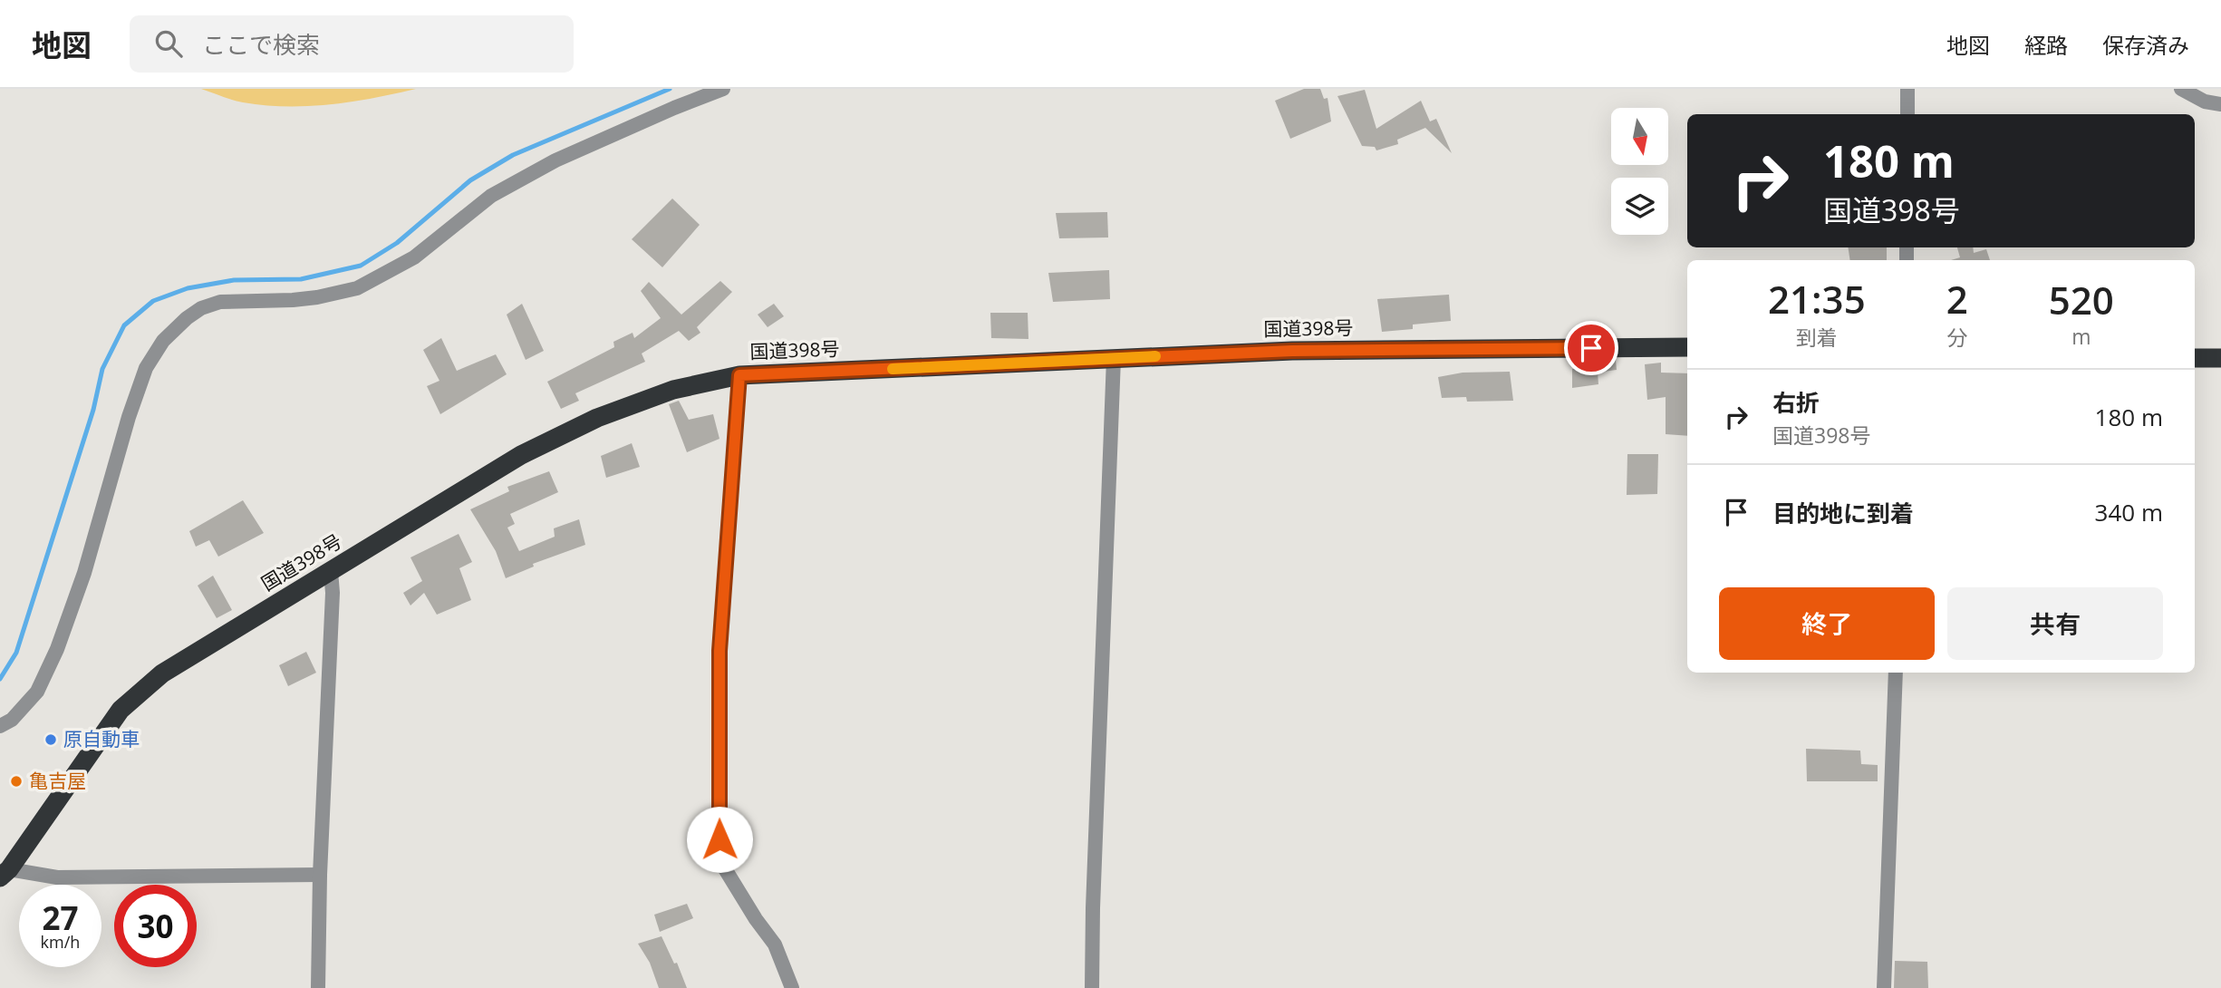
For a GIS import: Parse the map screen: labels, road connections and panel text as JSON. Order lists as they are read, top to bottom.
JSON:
{
  "streets": {
    "highway": ["国道398号"]
  },
  "places": ["原自動車", "亀吉屋"],
  "north": "bottom",
  "page": {
    "header": "地図",
    "search": "ここで検索",
    "nav": ["地図", "経路", "保存済み"],
    "turn": ["180 m", "国道398号"],
    "eta": [
      "21:35",
      "到着",
      "2",
      "分",
      "520",
      "m"
    ],
    "list": [
      {
        "name": "右折",
        "note": "国道398号",
        "value": "180 m"
      },
      {
        "name": "目的地に到着",
        "value": "340 m"
      }
    ],
    "buttons": ["終了", "共有"],
    "speed": "27 km/h",
    "limit": "30"
  }
}
